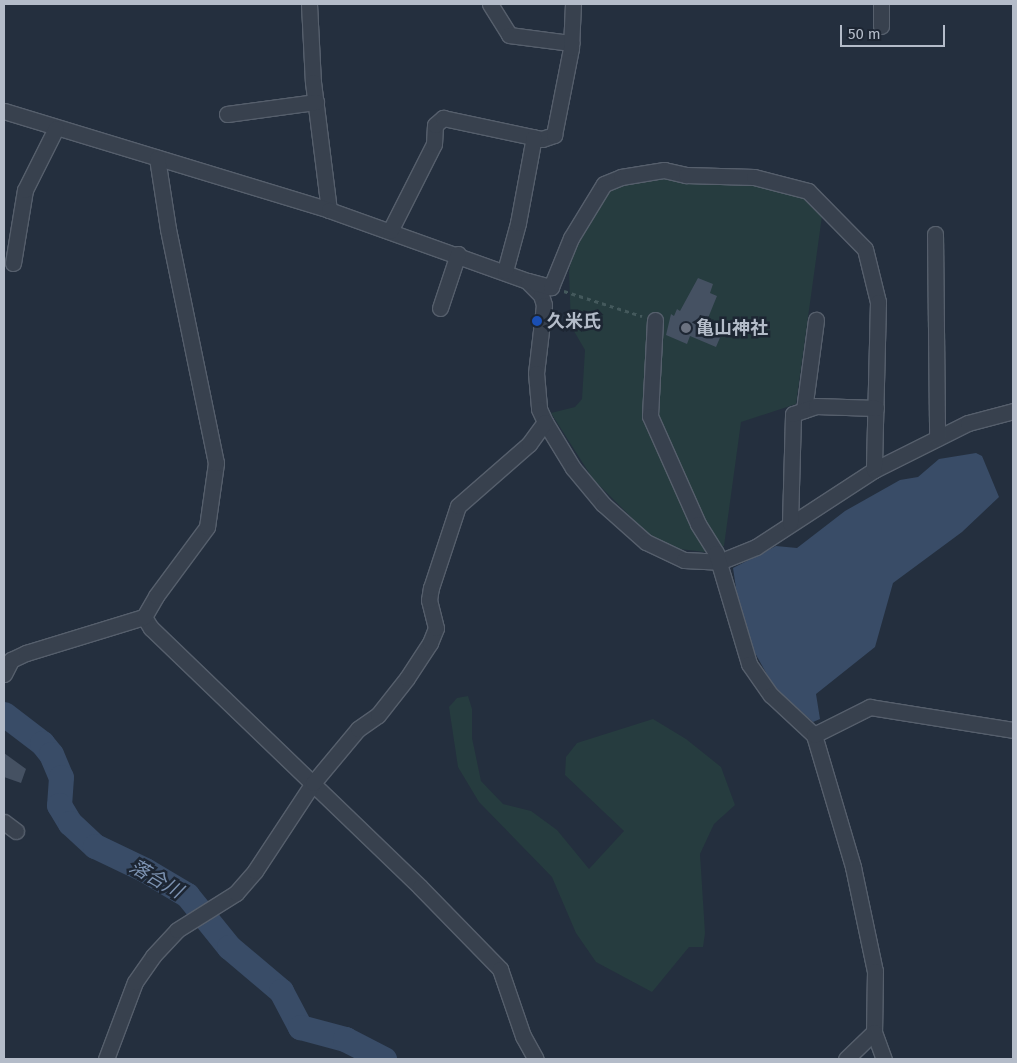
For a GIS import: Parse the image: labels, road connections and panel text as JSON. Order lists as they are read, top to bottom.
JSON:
{
  "water": ["落合川"],
  "places": ["久米氏", "亀山神社"],
  "scale_bar": "50 m"
}
